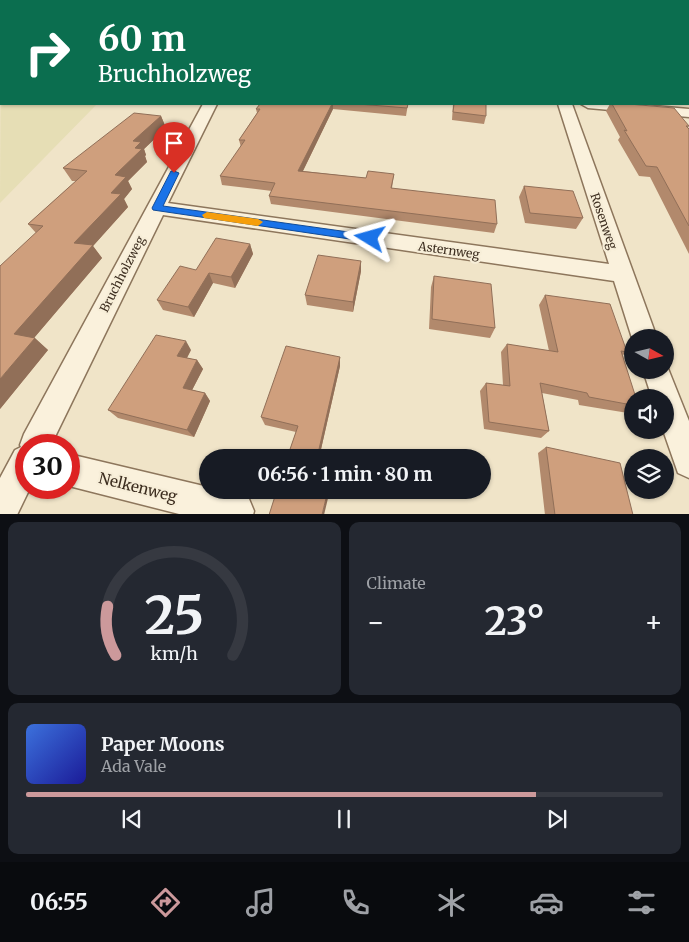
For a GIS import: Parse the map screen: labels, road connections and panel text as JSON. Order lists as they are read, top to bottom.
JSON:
{
  "streets": {
    "street": [
      "Rosenweg",
      "Asternweg",
      "Bruchholzweg",
      "Nelkenweg"
    ]
  },
  "crossings": [
    ["Rosenweg", "Asternweg"],
    ["Asternweg", "Bruchholzweg"]
  ],
  "north": "right",
  "page": {
    "turn": ["60 m", "Bruchholzweg"],
    "limit": "30",
    "trip": "06:56 · 1 min · 80 m",
    "tile": "Climate",
    "heat": ["−", "23°", "+"],
    "song": ["Paper Moons", "Ada Vale"],
    "tabs": "06:55",
    "gauge": ["25", "km/h"]
  }
}
